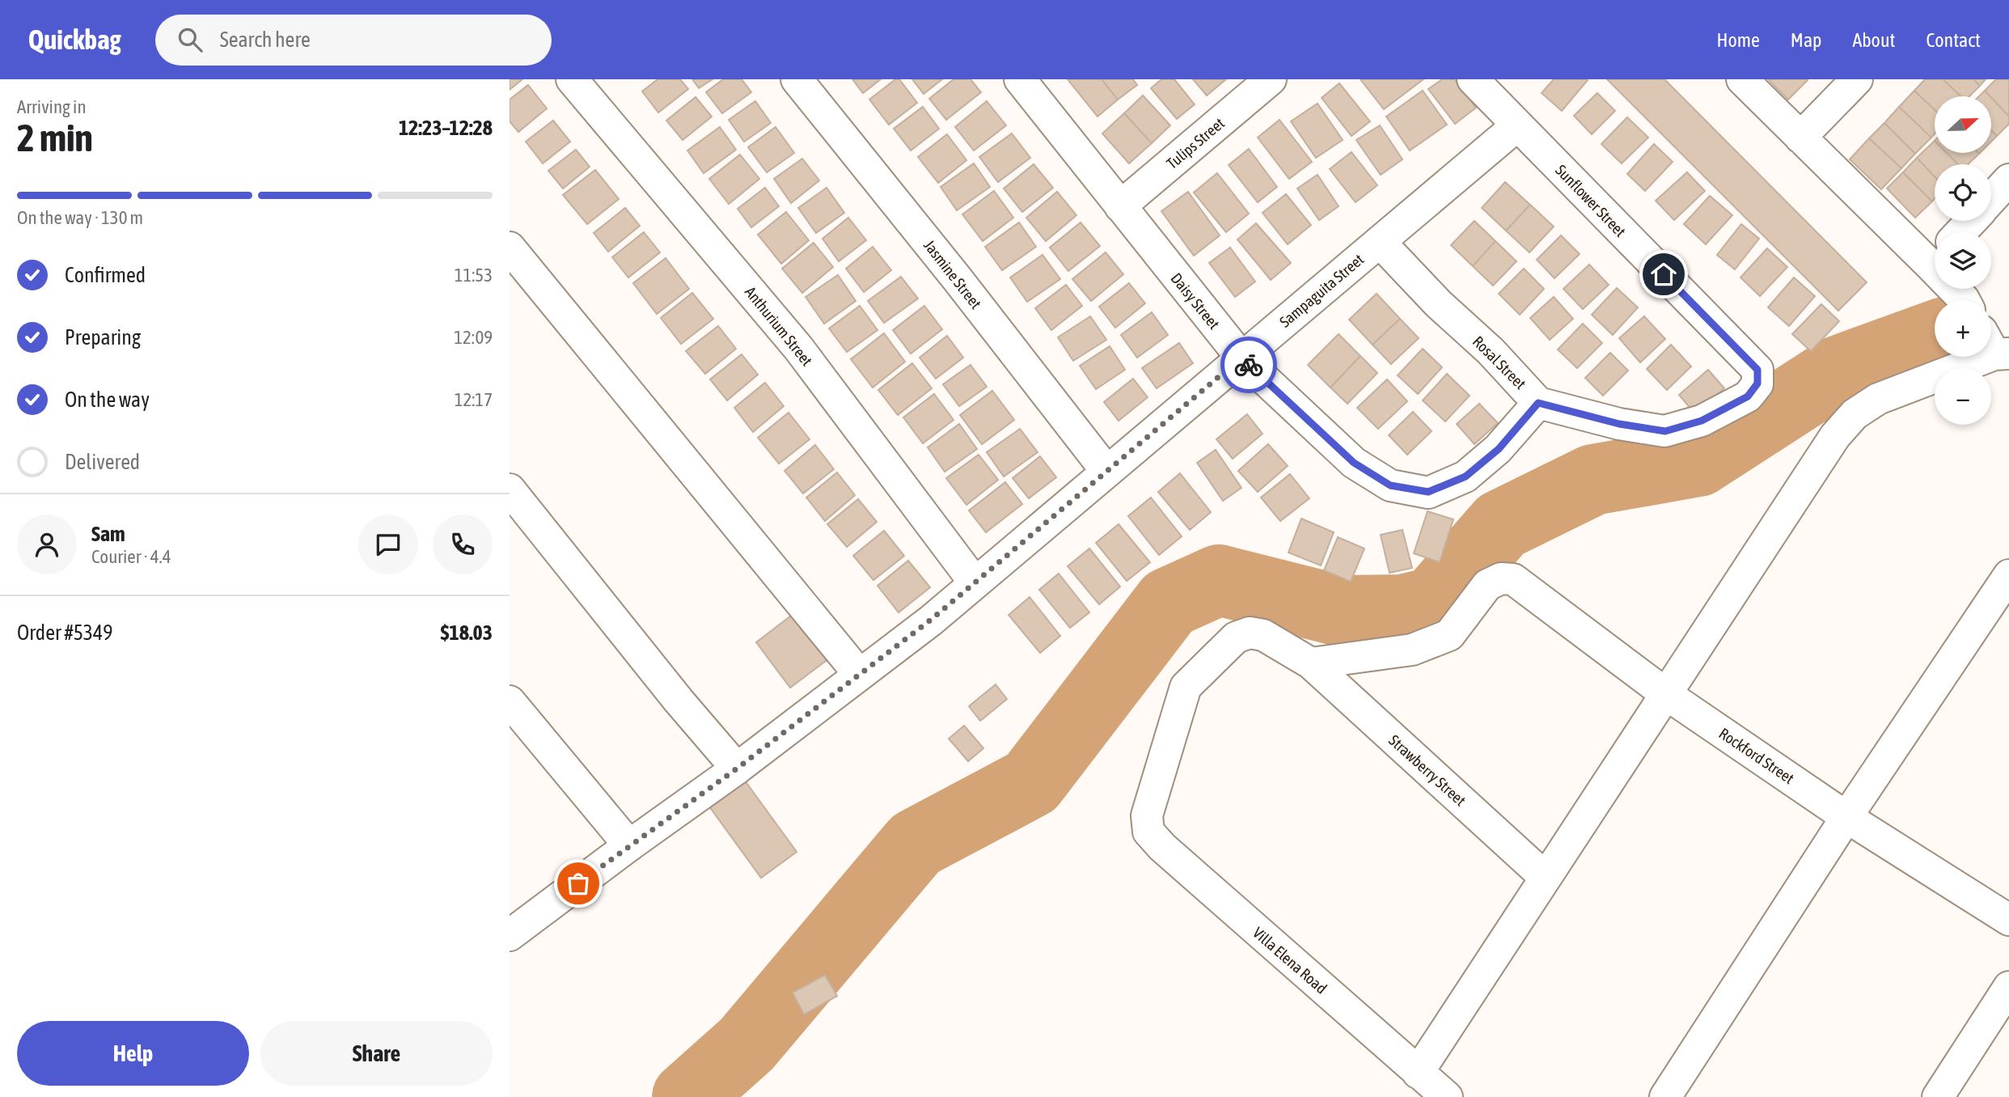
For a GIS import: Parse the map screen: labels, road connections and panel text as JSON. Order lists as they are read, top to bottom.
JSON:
{
  "streets": {
    "street": [
      "Tulips Street",
      "Sunflower Street",
      "Jasmine Street",
      "Sampaguita Street",
      "Daisy Street",
      "Anthurium Street",
      "Rosal Street",
      "Rockford Street",
      "Strawberry Street",
      "Villa Elena Road"
    ]
  },
  "crossings": [
    ["Tulips Street", "Daisy Street"],
    ["Sunflower Street", "Sampaguita Street"],
    ["Sunflower Street", "Rosal Street"],
    ["Jasmine Street", "Sampaguita Street"],
    ["Sampaguita Street", "Daisy Street"],
    ["Sampaguita Street", "Anthurium Street"],
    ["Sampaguita Street", "Rosal Street"],
    ["Daisy Street", "Rosal Street"],
    ["Rockford Street", "Strawberry Street"],
    ["Strawberry Street", "Villa Elena Road"]
  ],
  "north": "right",
  "page": {
    "header": "Quickbag",
    "search": "Search here",
    "nav": [
      "Home",
      "Map",
      "About",
      "Contact"
    ],
    "heading": ["2 min", "Arriving in", "12:23–12:28"],
    "panel": [
      "Sam",
      "Courier · 4.4",
      "Order #5349",
      "$18.03"
    ],
    "map_buttons": ["+", "−"],
    "bar": "On the way · 130 m",
    "list": [
      ["Confirmed", "11:53"],
      ["Preparing", "12:09"],
      ["On the way", "12:17"],
      "Delivered"
    ],
    "buttons": ["Help", "Share"]
  }
}
